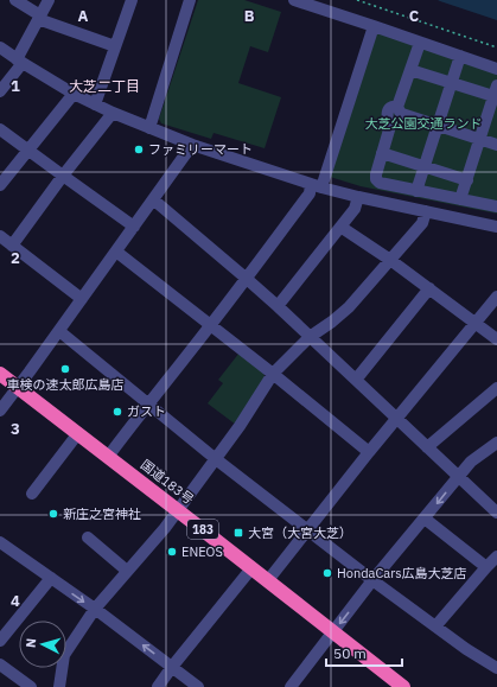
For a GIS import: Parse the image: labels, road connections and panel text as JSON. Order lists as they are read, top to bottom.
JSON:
{
  "streets": {
    "highway": ["国道183号", "183"]
  },
  "districts": ["大芝二丁目"],
  "parks": ["大芝公園交通ランド"],
  "places": {
    "other": [
      "ファミリーマート",
      "車検の速太郎広島店",
      "ガスト",
      "新庄之宮神社",
      "ENEOS",
      "HondaCars広島大芝店"
    ],
    "transit": ["大宮（大宮大芝）"]
  },
  "scale_bar": "50 m",
  "north": "left",
  "grid": {
    "columns": ["A", "B", "C"],
    "rows": [
      "1",
      "2",
      "3",
      "4"
    ]
  }
}
